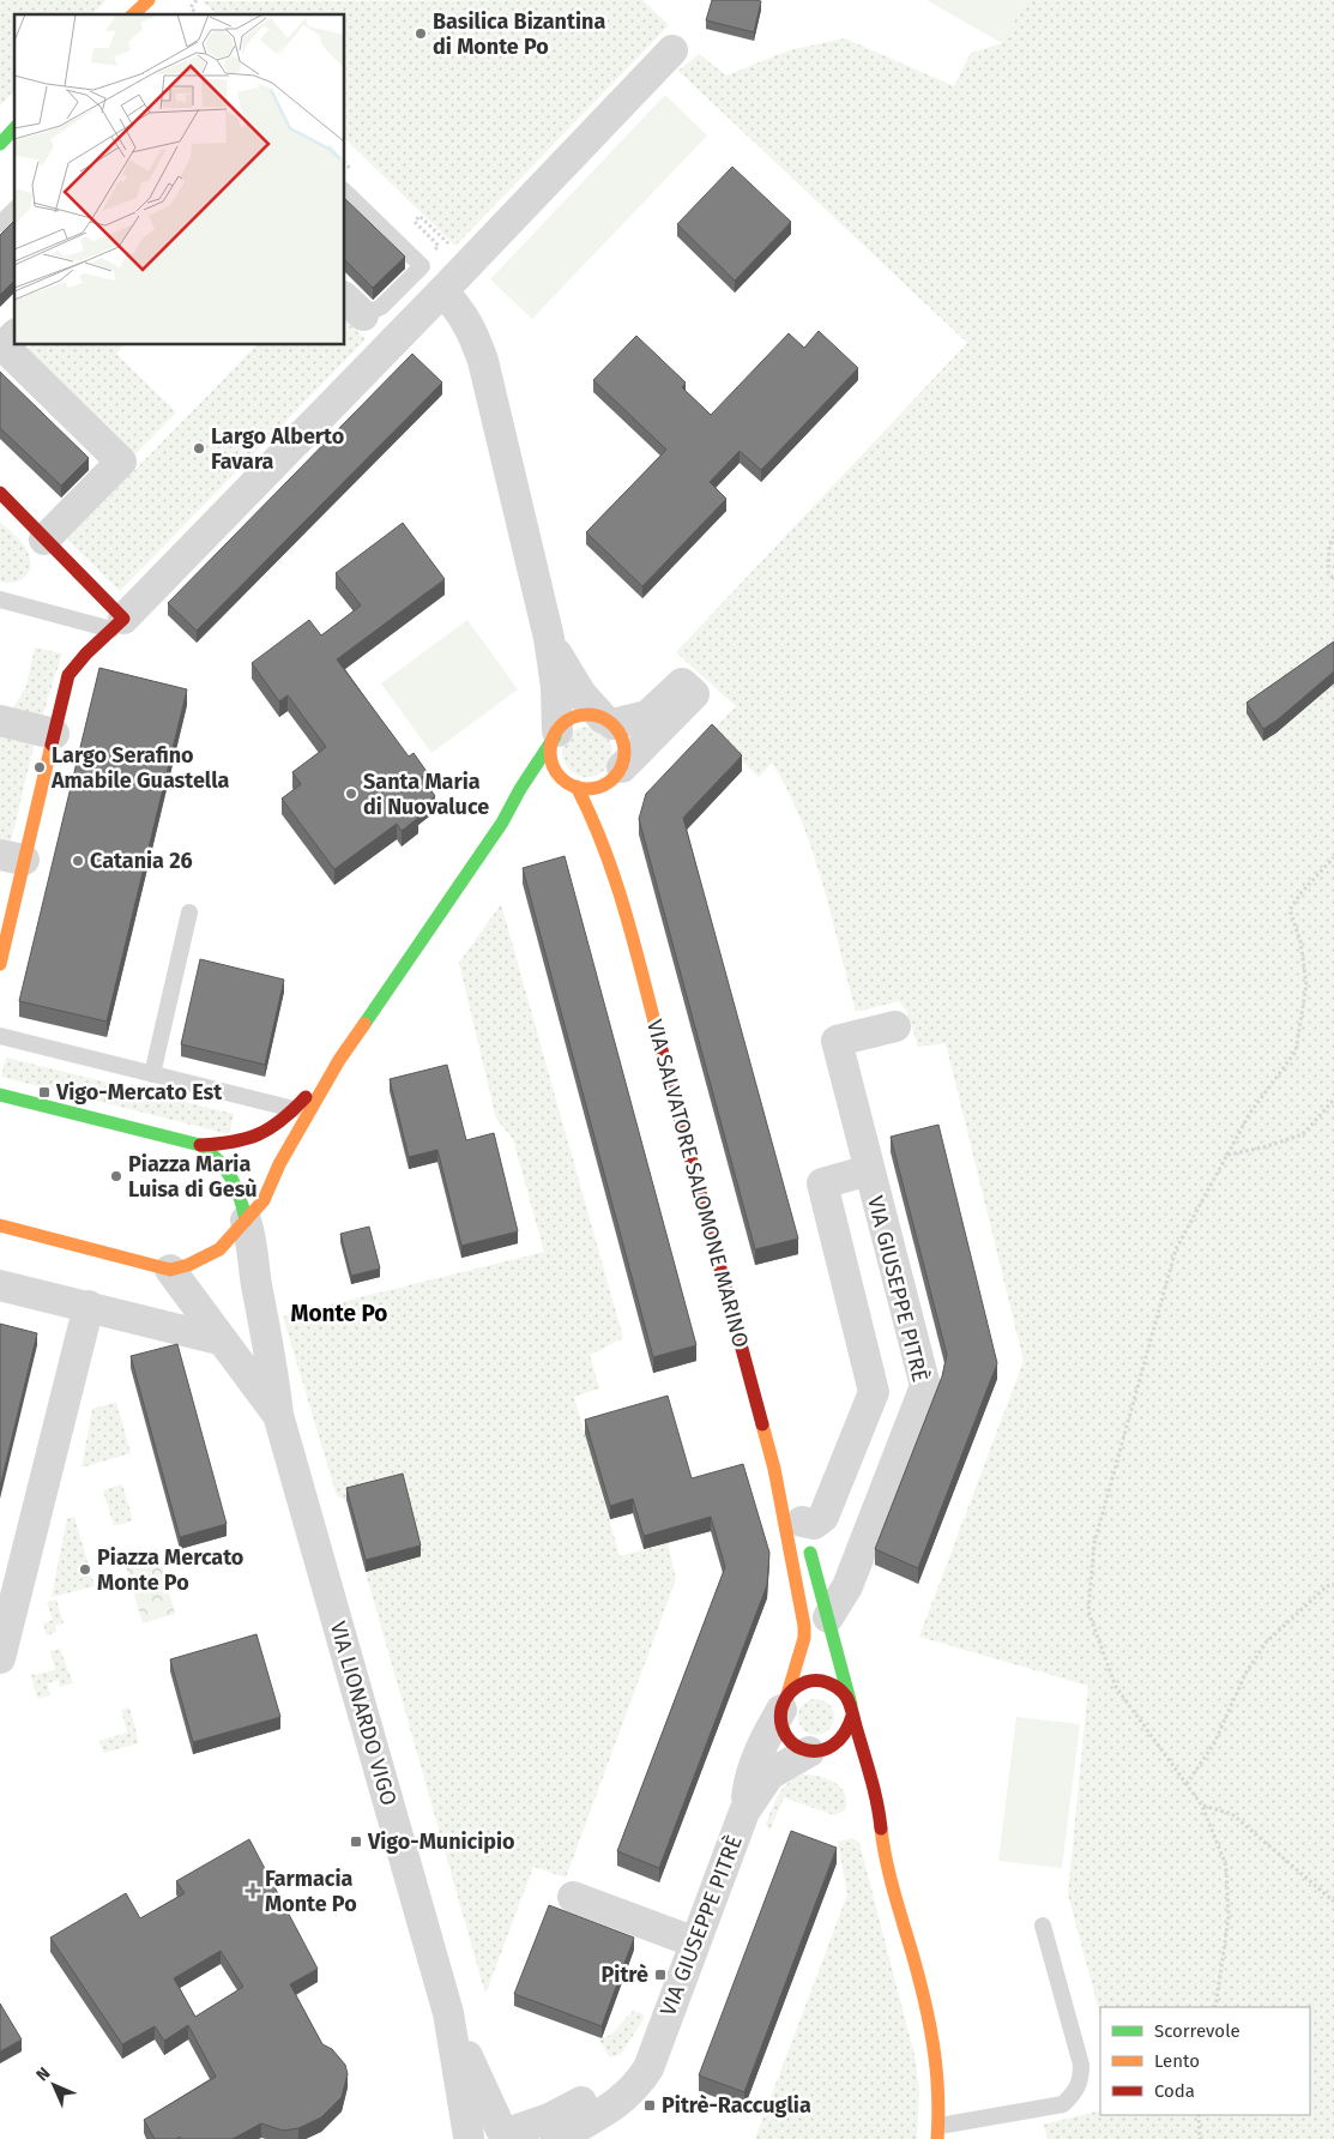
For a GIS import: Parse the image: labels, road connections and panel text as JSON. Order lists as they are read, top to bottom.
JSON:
{
  "streets": {
    "street": ["VIA SALVATORE SALOMONE MARINO", "VIA GIUSEPPE PITRÈ", "VIA LIONARDO VIGO"]
  },
  "districts": ["Monte Po"],
  "places": {
    "other": [
      "Basilica Bizantina di Monte Po",
      "Largo Alberto Favara",
      "Largo Serafino Amabile Guastella",
      "Santa Maria di Nuovaluce",
      "Catania 26",
      "Piazza Maria Luisa di Gesù",
      "Piazza Mercato Monte Po"
    ],
    "transit": [
      "Vigo-Mercato Est",
      "Vigo-Municipio",
      "Pitrè",
      "Pitrè-Raccuglia"
    ],
    "health": ["Farmacia Monte Po"]
  },
  "legend": ["Scorrevole", "Lento", "Coda"],
  "north": "top left"
}
